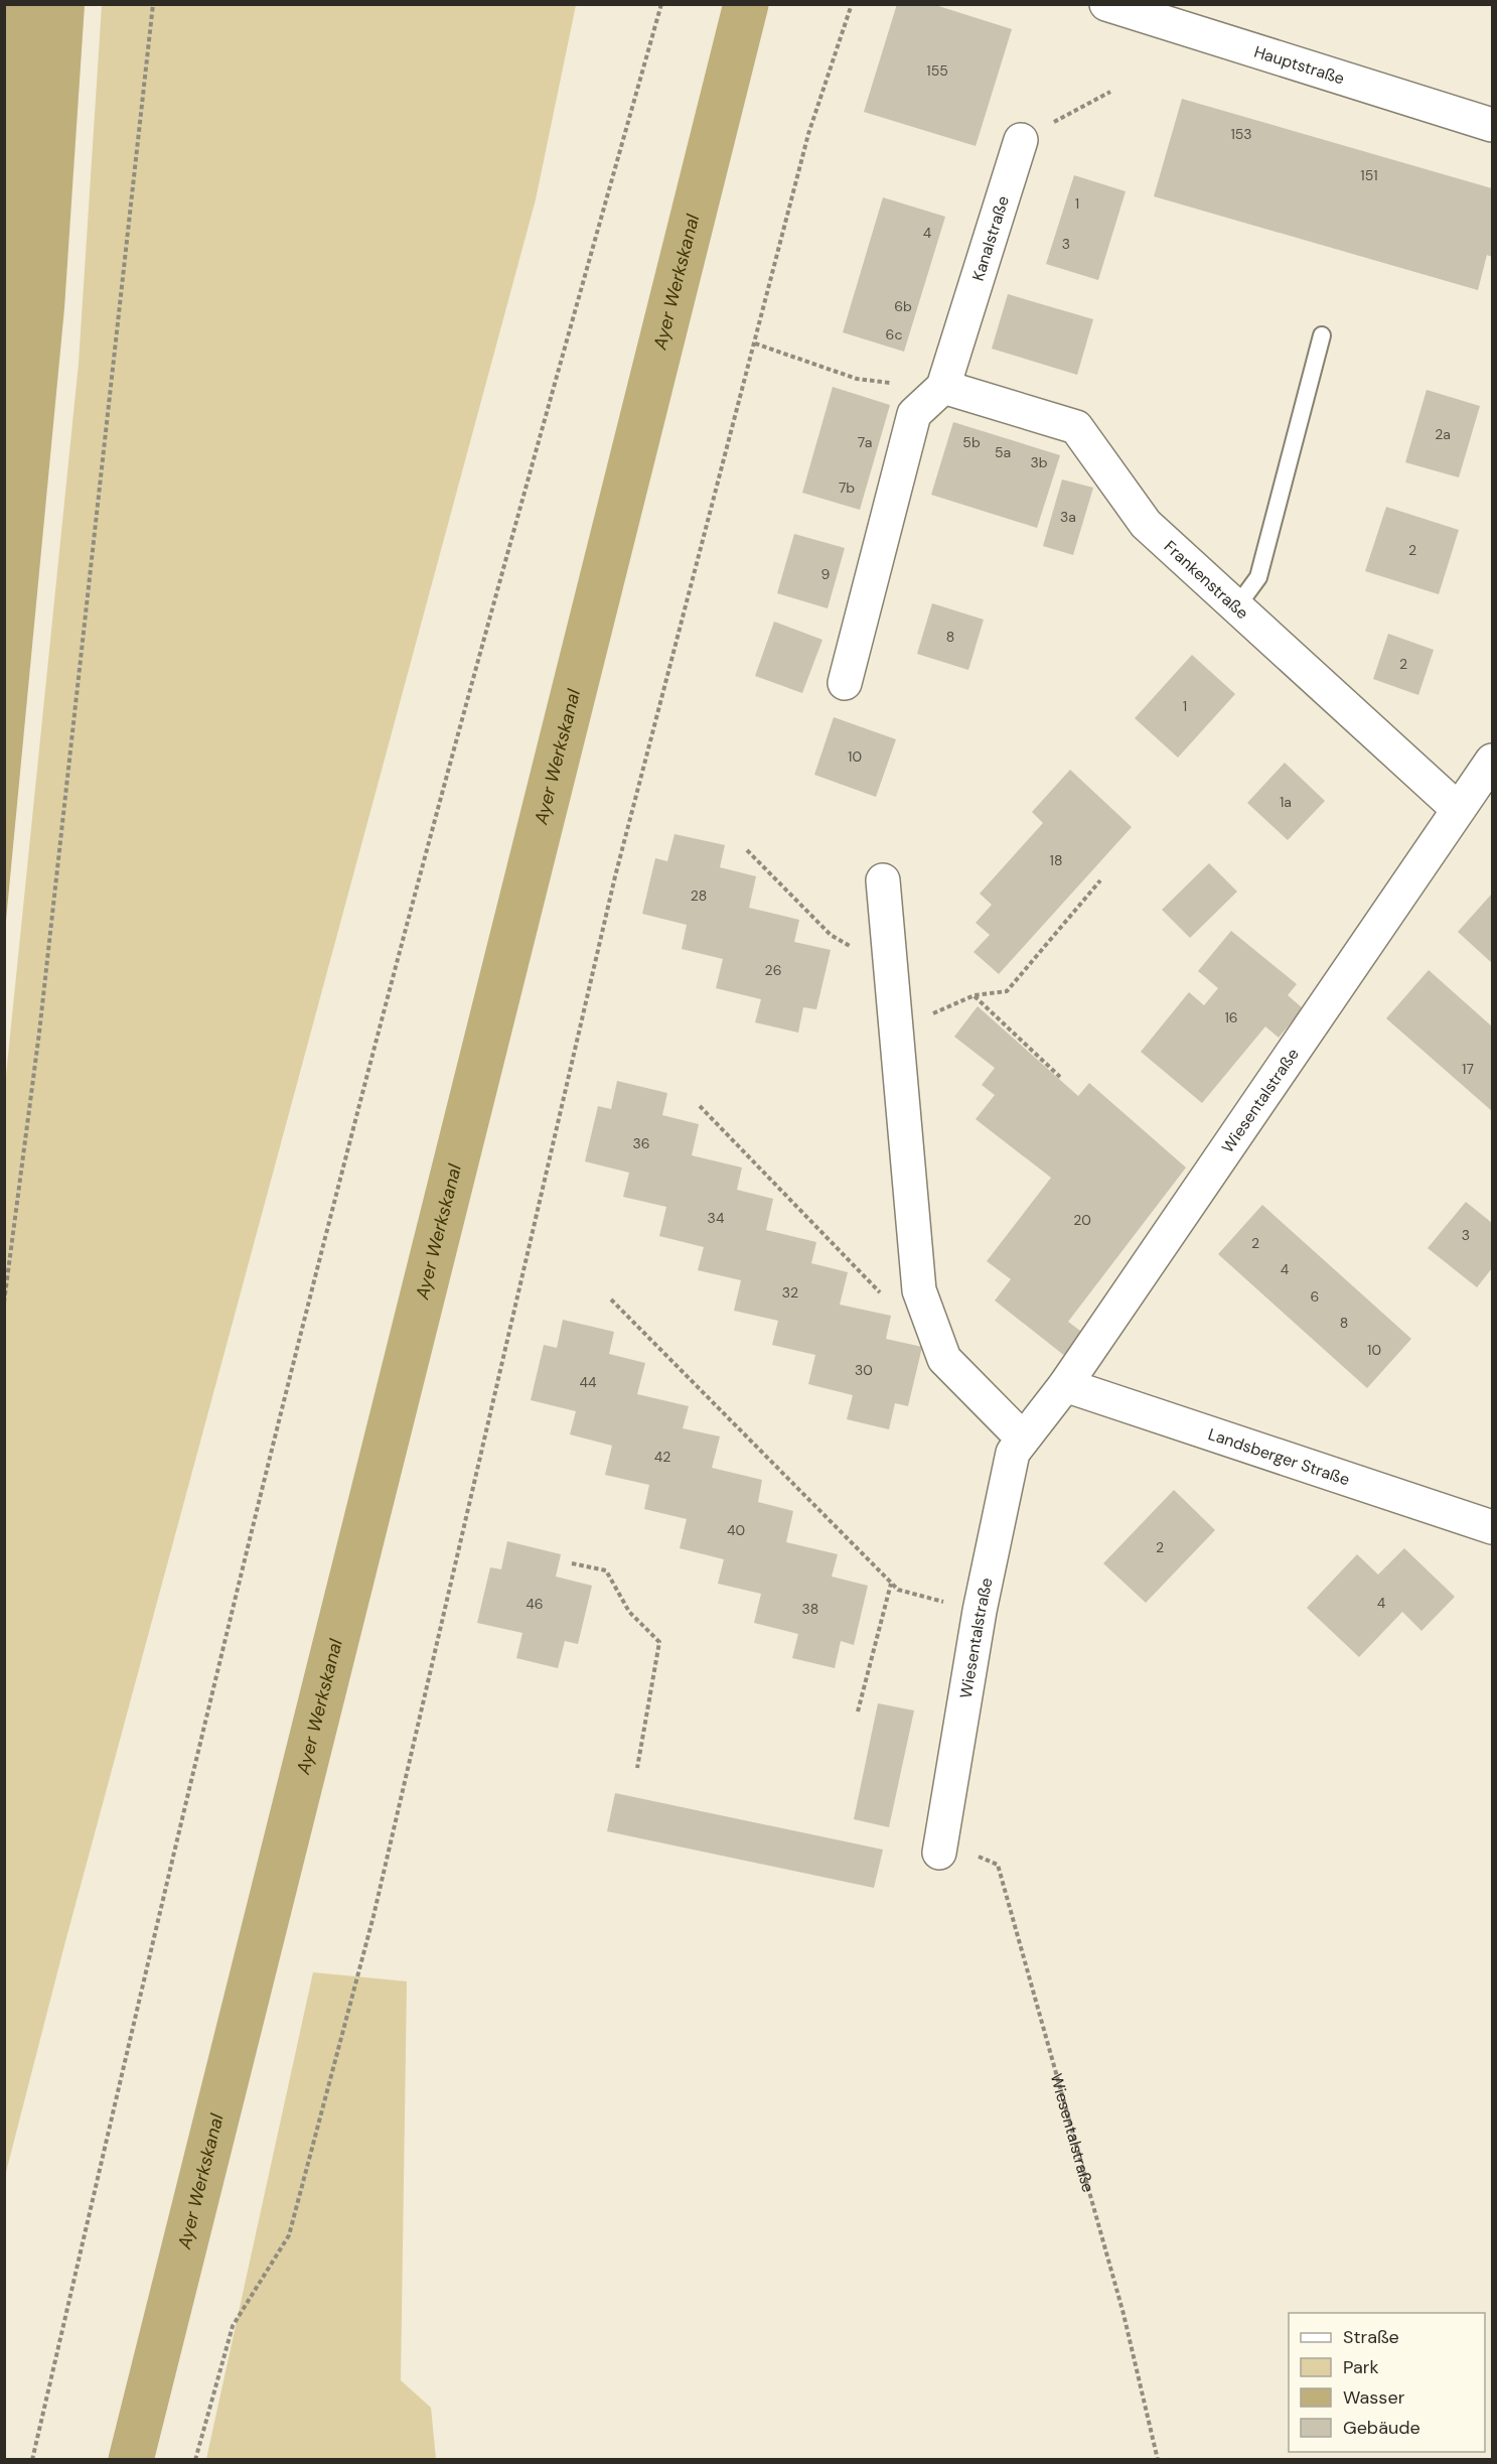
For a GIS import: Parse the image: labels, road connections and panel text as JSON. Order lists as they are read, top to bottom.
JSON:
{
  "streets": {
    "street": [
      "Hauptstraße",
      "Kanalstraße",
      "Frankenstraße",
      "Wiesentalstraße",
      "Landsberger Straße"
    ]
  },
  "crossings": [
    ["Kanalstraße", "Frankenstraße"],
    ["Frankenstraße", "Wiesentalstraße"],
    ["Wiesentalstraße", "Landsberger Straße"]
  ],
  "water": ["Ayer Werkskanal"],
  "house_numbers": [
    "155",
    "153",
    "151",
    "1",
    "4",
    "3",
    "6b",
    "6c",
    "2a",
    "7a",
    "5b",
    "5a",
    "3b",
    "7b",
    "3a",
    "2",
    "9",
    "8",
    "2",
    "1",
    "10",
    "1a",
    "18",
    "28",
    "26",
    "16",
    "17",
    "36",
    "34",
    "20",
    "3",
    "2",
    "4",
    "32",
    "6",
    "8",
    "10",
    "30",
    "44",
    "42",
    "40",
    "2",
    "4",
    "46",
    "38"
  ],
  "legend": [
    "Straße",
    "Park",
    "Wasser",
    "Gebäude"
  ]
}
